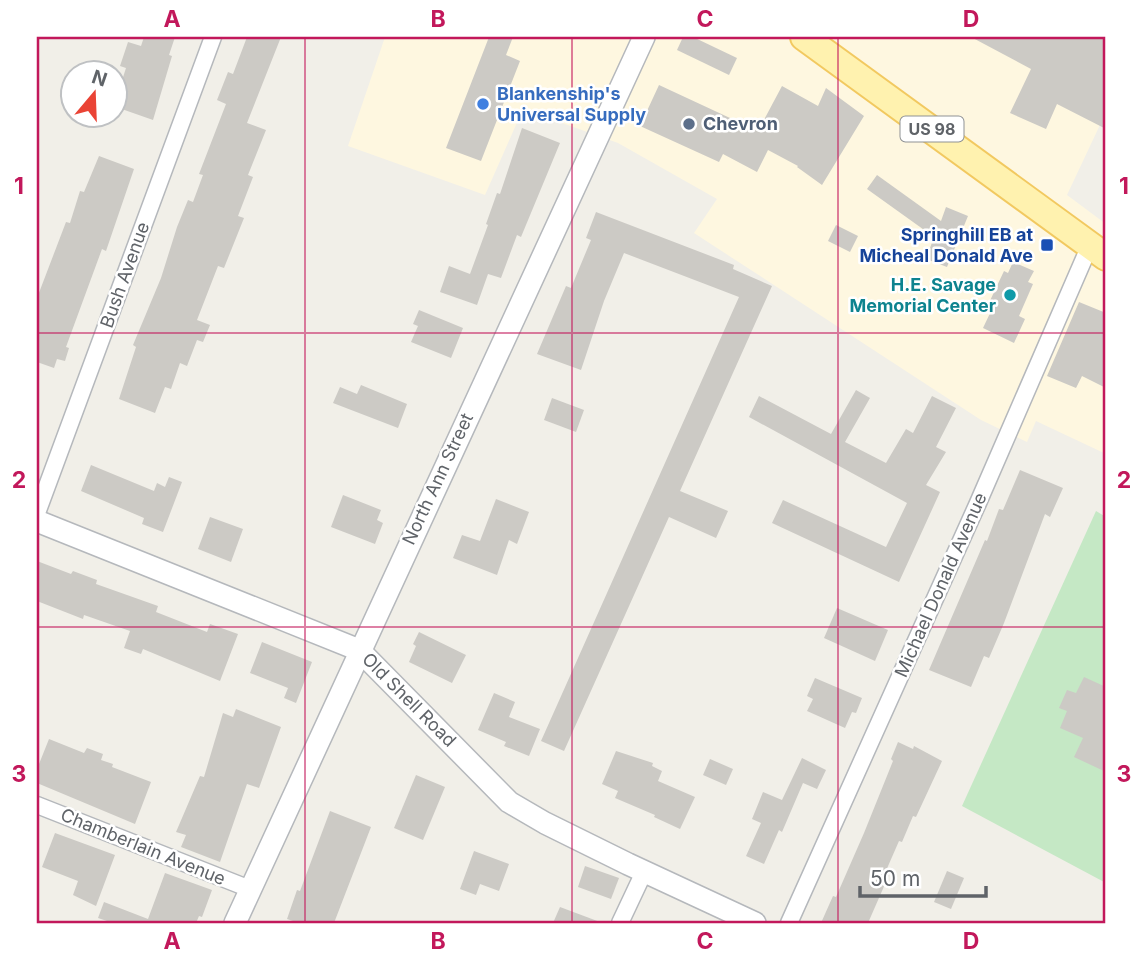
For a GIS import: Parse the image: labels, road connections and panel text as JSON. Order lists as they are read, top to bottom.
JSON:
{
  "streets": {
    "main road": ["US 98"],
    "street": [
      "Bush Avenue",
      "North Ann Street",
      "Michael Donald Avenue",
      "Old Shell Road",
      "Chamberlain Avenue"
    ]
  },
  "crossings": [
    ["US 98", "Michael Donald Avenue"],
    ["North Ann Street", "Old Shell Road"],
    ["North Ann Street", "Chamberlain Avenue"]
  ],
  "places": {
    "other": ["Blankenship's Universal Supply", "Chevron", "H.E. Savage Memorial Center"],
    "transit": ["Springhill EB at Micheal Donald Ave"]
  },
  "scale_bar": "50 m",
  "north": "top",
  "grid": {
    "columns": [
      "A",
      "B",
      "C",
      "D"
    ],
    "rows": ["1", "2", "3"]
  }
}
